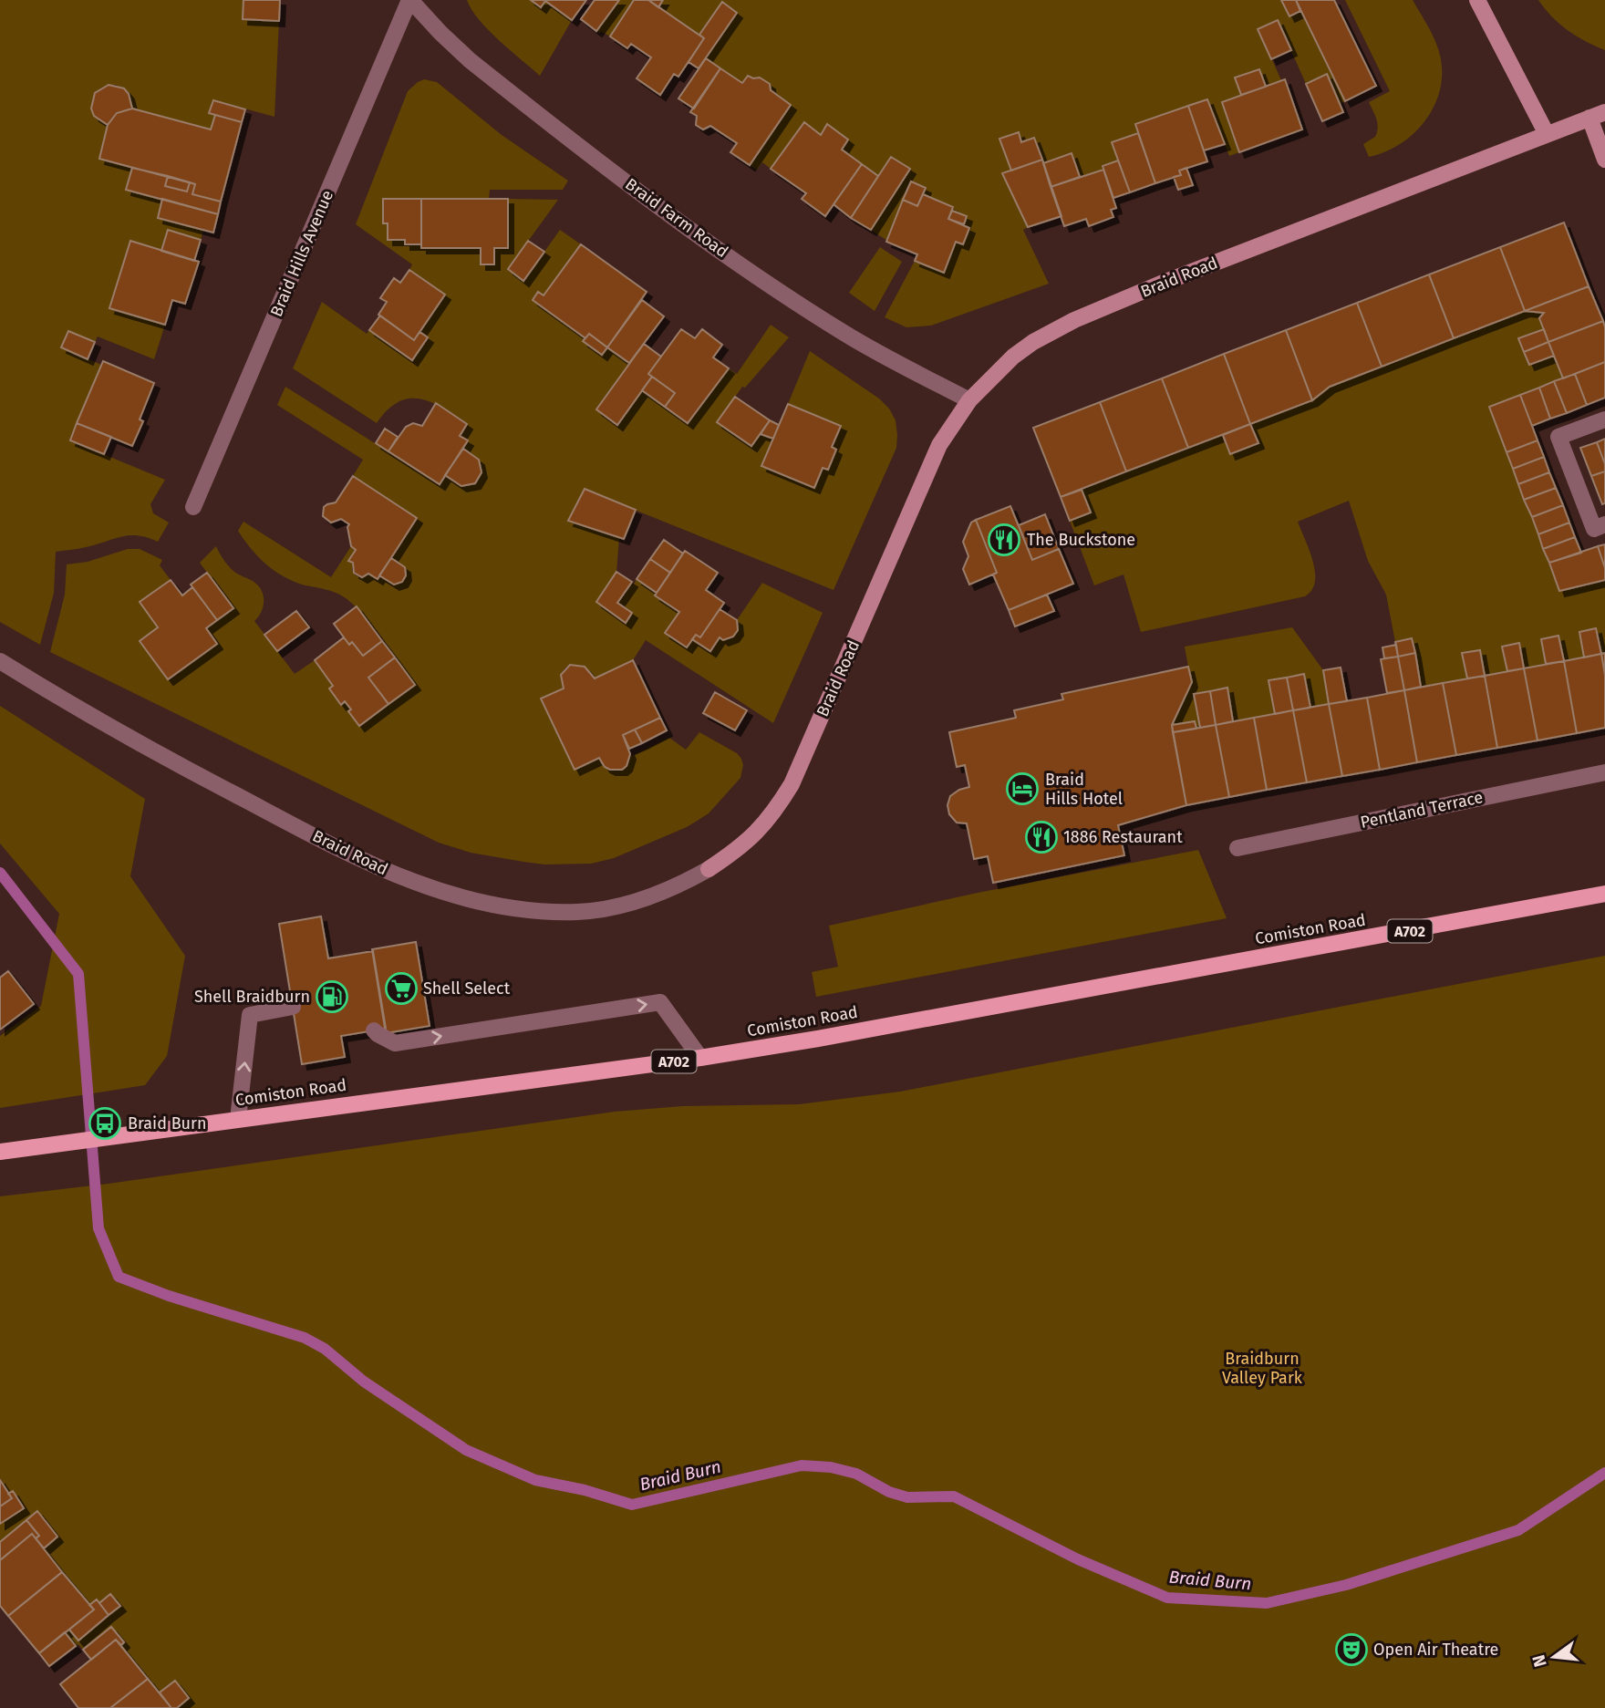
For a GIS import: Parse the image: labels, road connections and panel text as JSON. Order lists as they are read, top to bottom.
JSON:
{
  "streets": {
    "main road": ["Comiston Road", "A702"],
    "street": [
      "Braid Farm Road",
      "Braid Hills Avenue",
      "Braid Road",
      "Pentland Terrace"
    ]
  },
  "crossings": [
    ["Braid Farm Road", "Braid Hills Avenue"],
    ["Braid Farm Road", "Braid Road"]
  ],
  "water": ["Braid Burn"],
  "parks": ["Braidburn Valley Park"],
  "places": {
    "restaurant": ["The Buckstone", "1886 Restaurant"],
    "hotel": ["Braid Hills Hotel"],
    "supermarket": ["Shell Select"],
    "fuel station": ["Shell Braidburn"],
    "bus stop": ["Braid Burn"],
    "theatre": ["Open Air Theatre"]
  },
  "north": "left"
}
